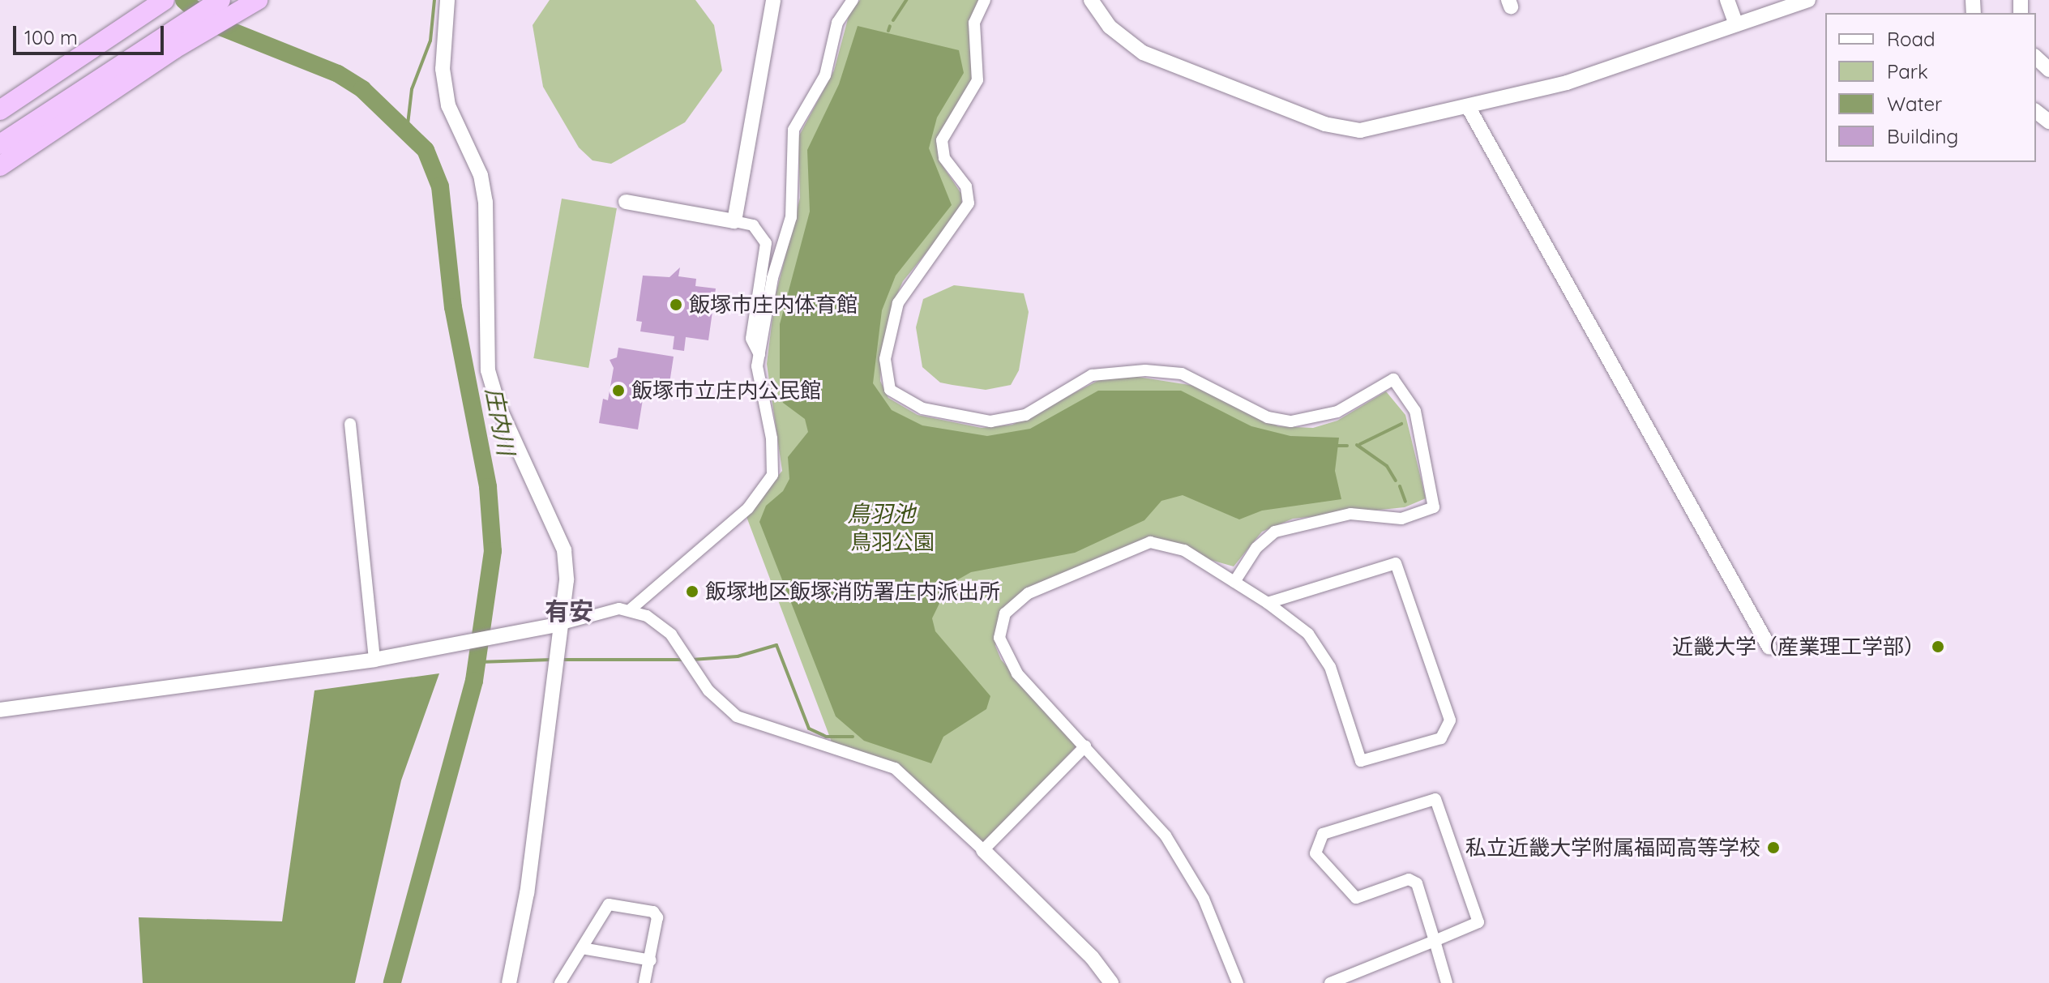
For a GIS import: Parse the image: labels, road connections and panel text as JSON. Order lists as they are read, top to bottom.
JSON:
{
  "districts": ["有安"],
  "water": ["庄内川", "鳥羽池"],
  "parks": ["鳥羽公園"],
  "places": [
    "飯塚市庄内体育館",
    "飯塚市立庄内公民館",
    "飯塚地区飯塚消防署庄内派出所",
    "近畿大学（産業理工学部）",
    "私立近畿大学附属福岡高等学校"
  ],
  "legend": [
    "Road",
    "Park",
    "Water",
    "Building"
  ],
  "scale_bar": "100 m"
}
